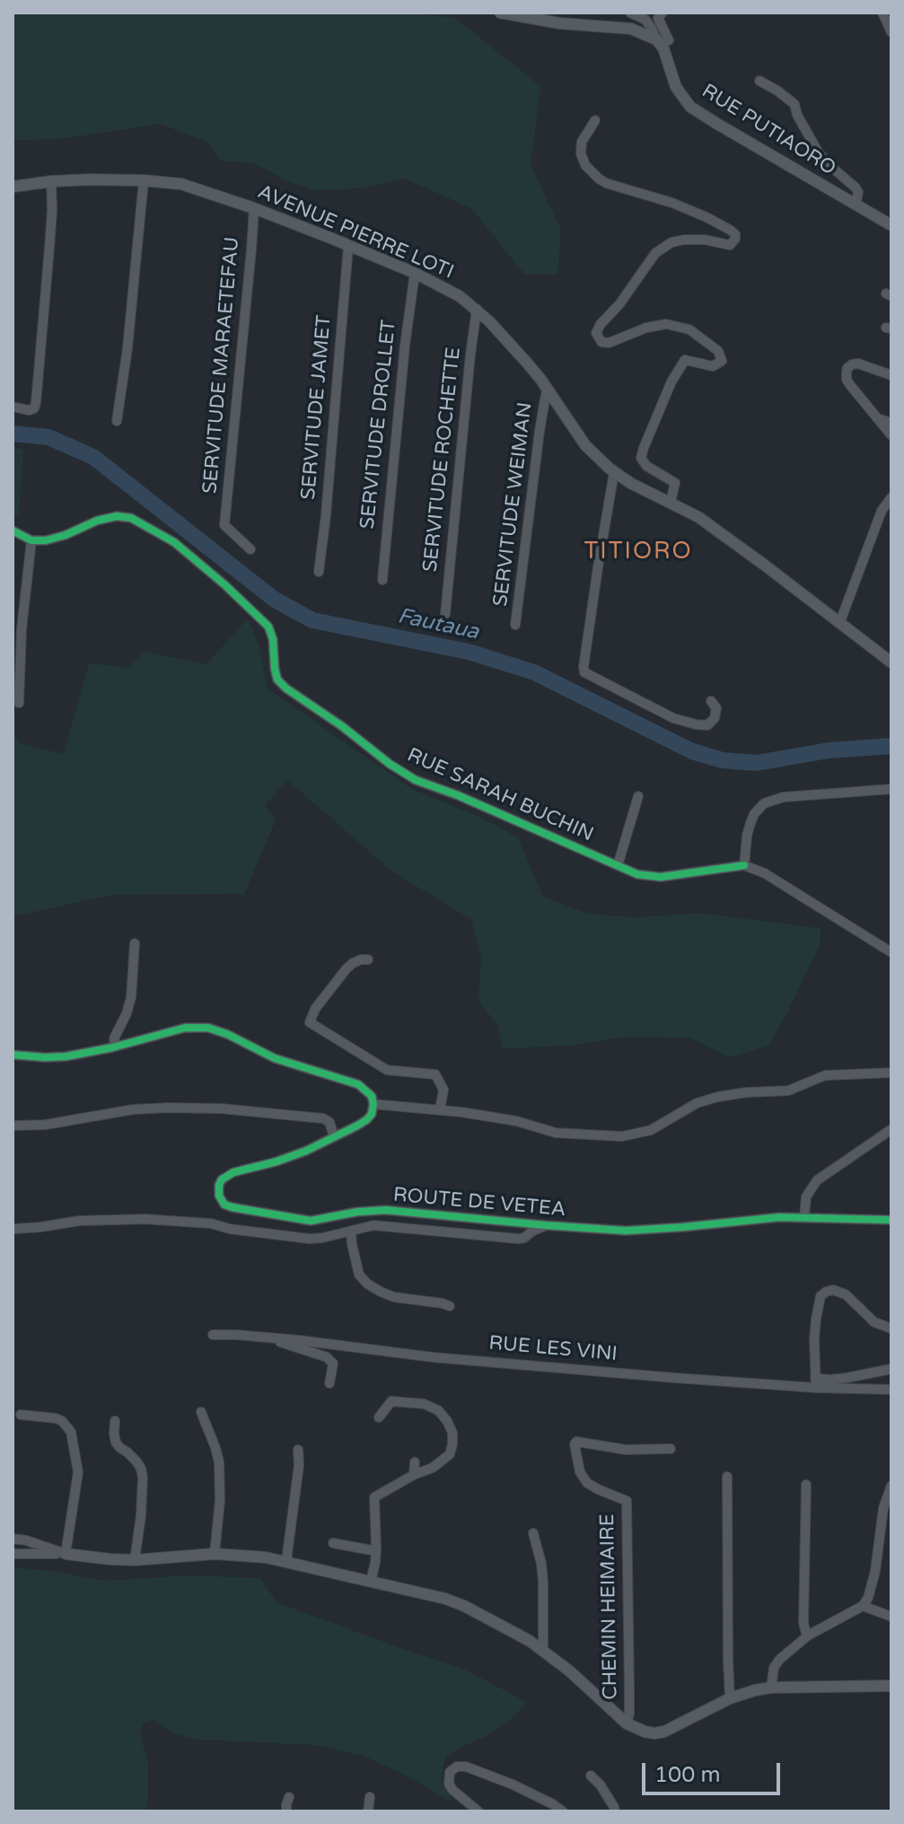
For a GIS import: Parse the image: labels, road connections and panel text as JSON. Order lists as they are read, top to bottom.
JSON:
{
  "streets": {
    "main road": ["RUE PUTIAORO", "AVENUE PIERRE LOTI"],
    "street": [
      "SERVITUDE MARAETEFAU",
      "SERVITUDE JAMET",
      "SERVITUDE DROLLET",
      "SERVITUDE ROCHETTE",
      "SERVITUDE WEIMAN",
      "RUE SARAH BUCHIN",
      "ROUTE DE VETEA",
      "RUE LES VINI",
      "CHEMIN HEIMAIRE"
    ]
  },
  "crossings": [
    ["AVENUE PIERRE LOTI", "SERVITUDE MARAETEFAU"],
    ["AVENUE PIERRE LOTI", "SERVITUDE JAMET"],
    ["AVENUE PIERRE LOTI", "SERVITUDE DROLLET"],
    ["AVENUE PIERRE LOTI", "SERVITUDE ROCHETTE"],
    ["AVENUE PIERRE LOTI", "SERVITUDE WEIMAN"]
  ],
  "districts": ["TITIORO"],
  "water": ["Fautaua"],
  "scale_bar": "100 m"
}
